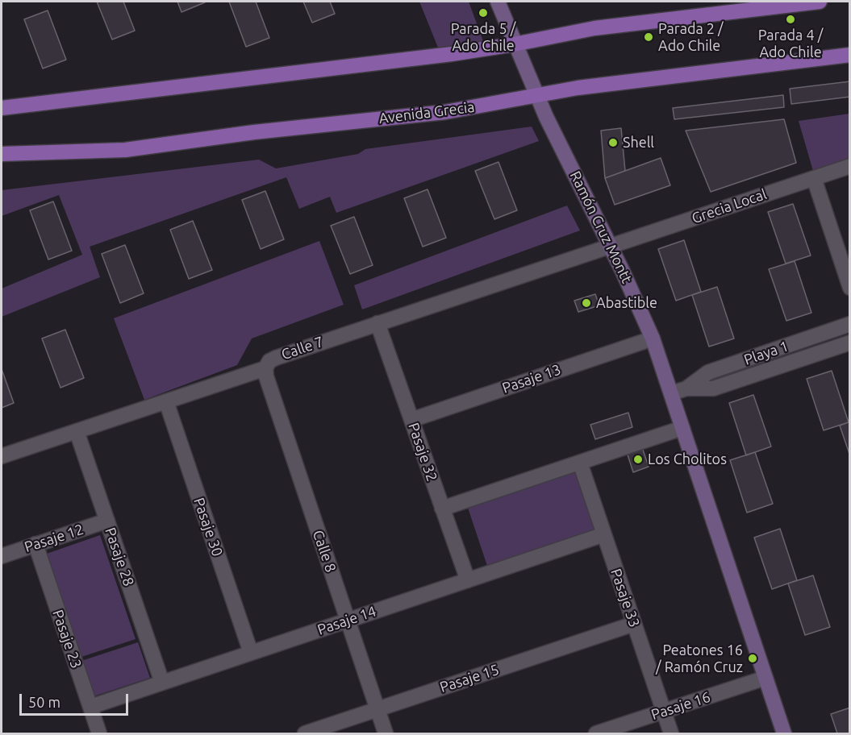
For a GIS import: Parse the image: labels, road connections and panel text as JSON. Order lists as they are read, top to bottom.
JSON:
{
  "streets": {
    "main road": ["Avenida Grecia"],
    "street": [
      "Grecia Local",
      "Ramón Cruz Montt",
      "Calle 7",
      "Playa 1",
      "Pasaje 13",
      "Pasaje 32",
      "Pasaje 30",
      "Pasaje 12",
      "Calle 8",
      "Pasaje 28",
      "Pasaje 33",
      "Pasaje 14",
      "Pasaje 23",
      "Pasaje 15",
      "Pasaje 16"
    ]
  },
  "crossings": [
    ["Avenida Grecia", "Ramón Cruz Montt"],
    ["Grecia Local", "Ramón Cruz Montt"],
    ["Grecia Local", "Calle 7"],
    ["Ramón Cruz Montt", "Calle 7"],
    ["Ramón Cruz Montt", "Playa 1"],
    ["Ramón Cruz Montt", "Pasaje 13"],
    ["Ramón Cruz Montt", "Pasaje 16"],
    ["Calle 7", "Pasaje 32"],
    ["Calle 7", "Pasaje 30"],
    ["Calle 7", "Calle 8"],
    ["Calle 7", "Pasaje 28"],
    ["Pasaje 13", "Pasaje 32"],
    ["Pasaje 32", "Pasaje 14"],
    ["Pasaje 30", "Pasaje 14"],
    ["Pasaje 12", "Pasaje 28"],
    ["Pasaje 12", "Pasaje 23"],
    ["Calle 8", "Pasaje 14"],
    ["Calle 8", "Pasaje 15"],
    ["Pasaje 28", "Pasaje 14"],
    ["Pasaje 33", "Pasaje 14"],
    ["Pasaje 33", "Pasaje 15"],
    ["Pasaje 33", "Pasaje 16"],
    ["Pasaje 14", "Pasaje 23"]
  ],
  "places": [
    "Parada 5 / Ado Chile",
    "Parada 4 / Ado Chile",
    "Parada 2 / Ado Chile",
    "Shell",
    "Abastible",
    "Los Cholitos",
    "Peatones 16 / Ramón Cruz"
  ],
  "scale_bar": "50 m"
}
